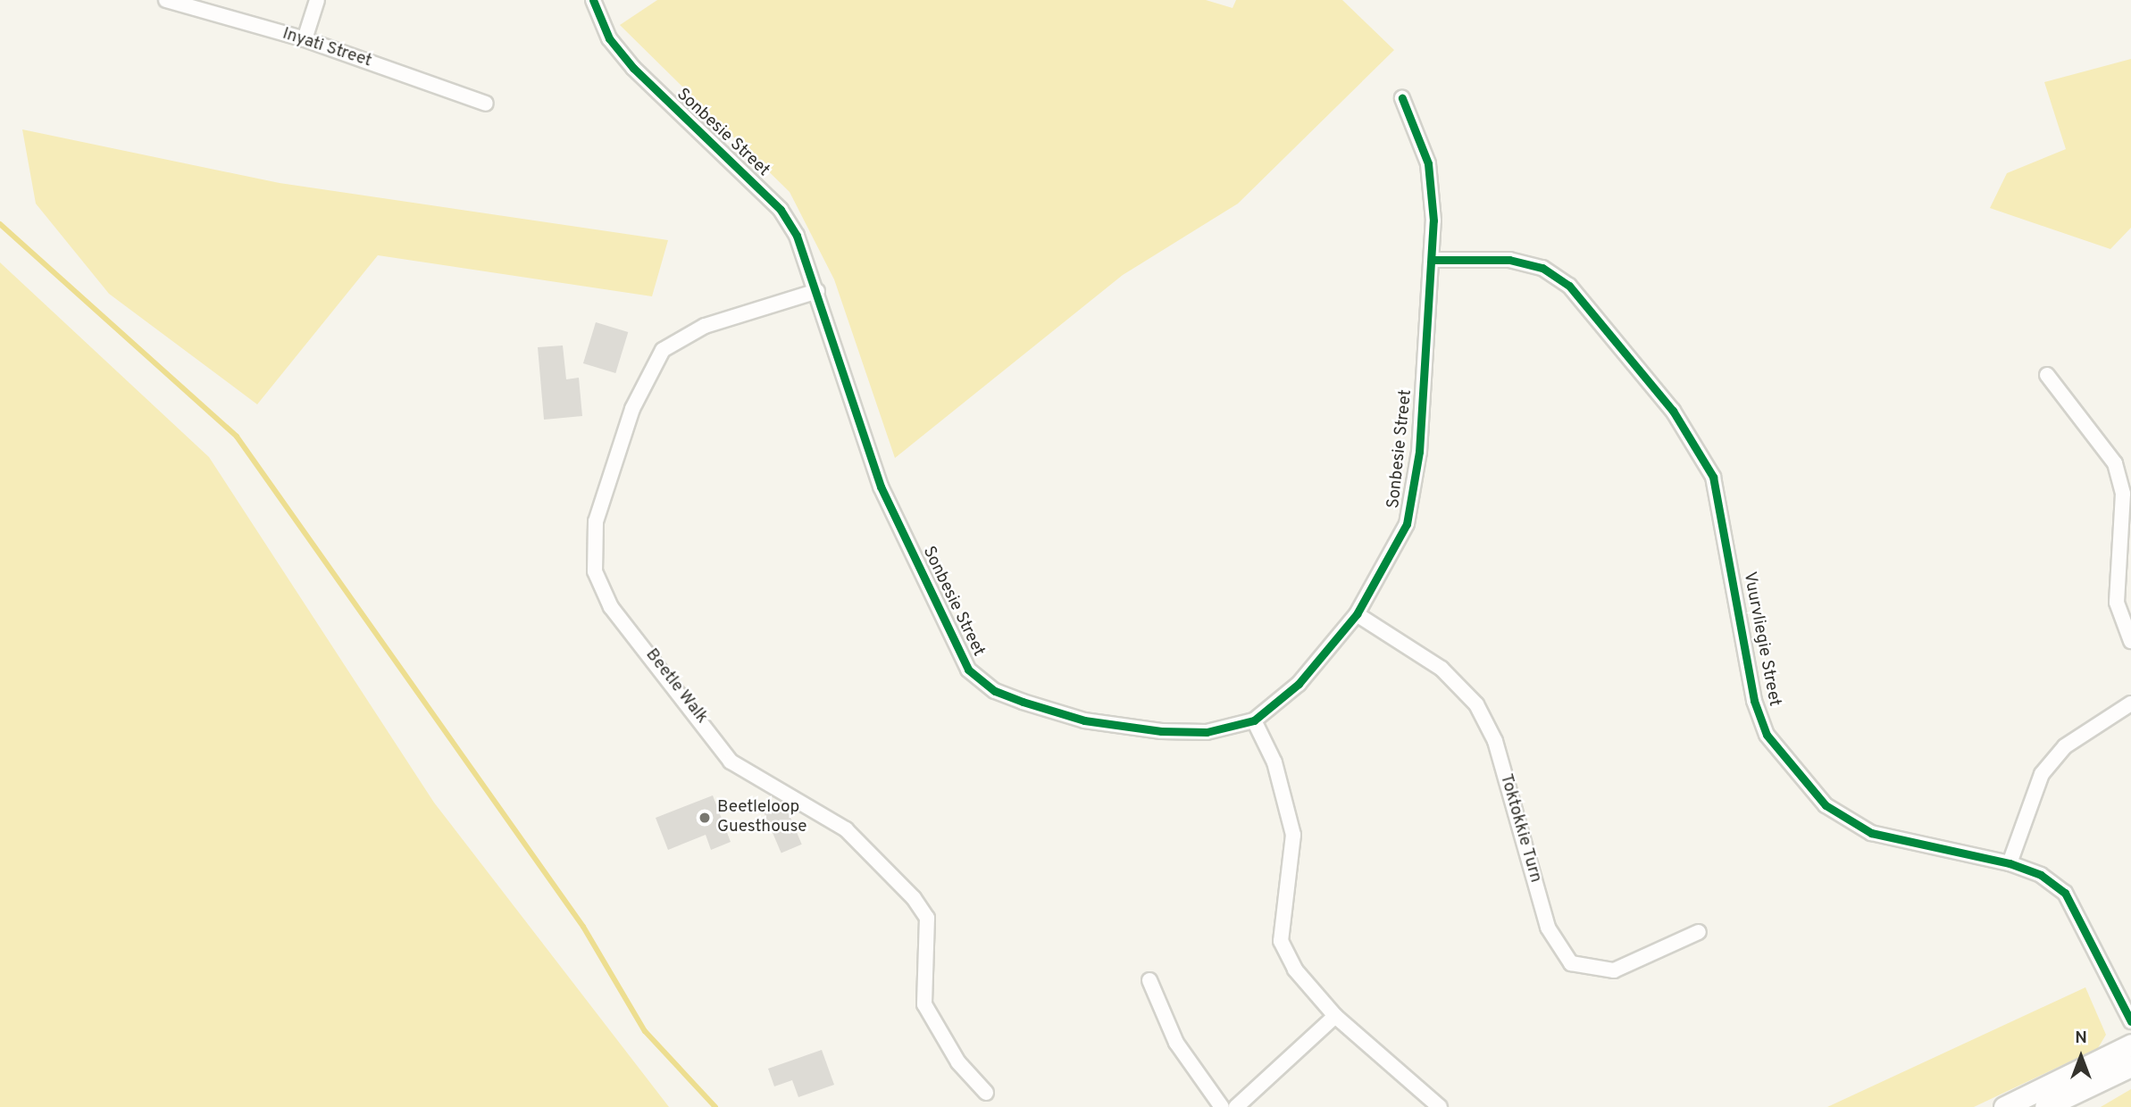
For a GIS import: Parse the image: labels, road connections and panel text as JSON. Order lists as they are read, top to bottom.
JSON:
{
  "streets": {
    "street": [
      "Inyati Street",
      "Sonbesie Street",
      "Vuurvliegie Street",
      "Beetle Walk",
      "Toktokkie Turn"
    ]
  },
  "crossings": [
    ["Sonbesie Street", "Vuurvliegie Street"],
    ["Sonbesie Street", "Beetle Walk"],
    ["Sonbesie Street", "Toktokkie Turn"]
  ],
  "places": ["Beetleloop Guesthouse"],
  "north": "top"
}
